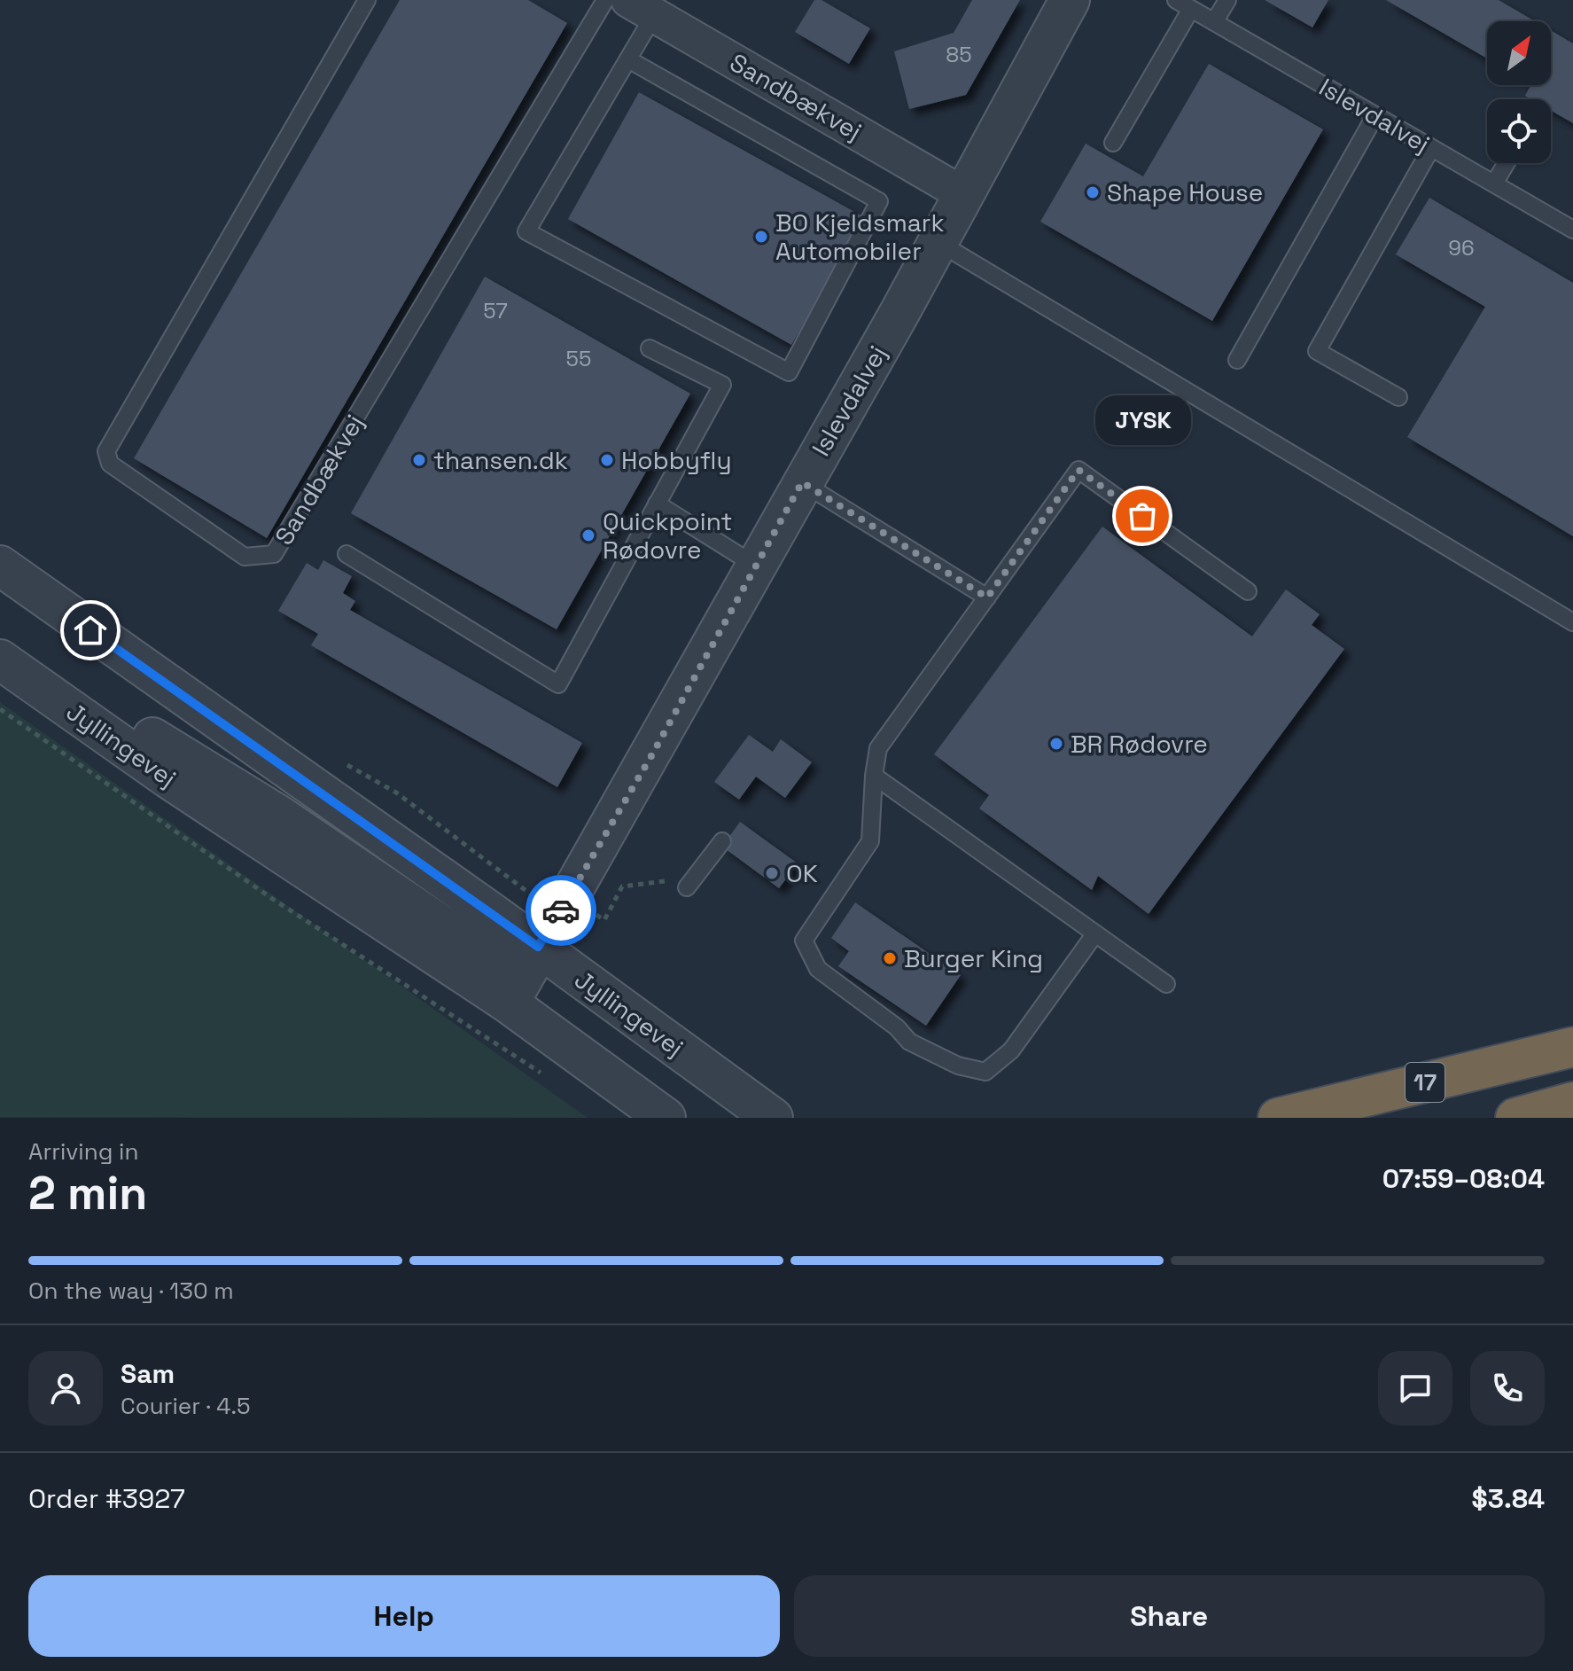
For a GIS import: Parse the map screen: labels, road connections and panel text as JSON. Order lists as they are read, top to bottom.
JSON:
{
  "streets": {
    "highway": ["17"],
    "street": ["Sandbækvej", "Islevdalvej", "Jyllingevej"]
  },
  "crossings": [
    ["Sandbækvej", "Islevdalvej"],
    ["Islevdalvej", "Jyllingevej"]
  ],
  "places": [
    "Shape House",
    "BO Kjeldsmark Automobiler",
    "thansen.dk",
    "Hobbyfly",
    "JYSK",
    "Quickpoint Rødovre",
    "BR Rødovre",
    "OK",
    "Burger King"
  ],
  "house_numbers": [
    "85",
    "96",
    "57",
    "55"
  ],
  "north": "top right",
  "page": {
    "bubble": "JYSK",
    "heading": ["2 min", "Arriving in", "07:59–08:04"],
    "panel": [
      "Sam",
      "Courier · 4.5",
      "Order #3927",
      "$3.84"
    ],
    "bar": "On the way · 130 m",
    "buttons": ["Help", "Share"]
  }
}
